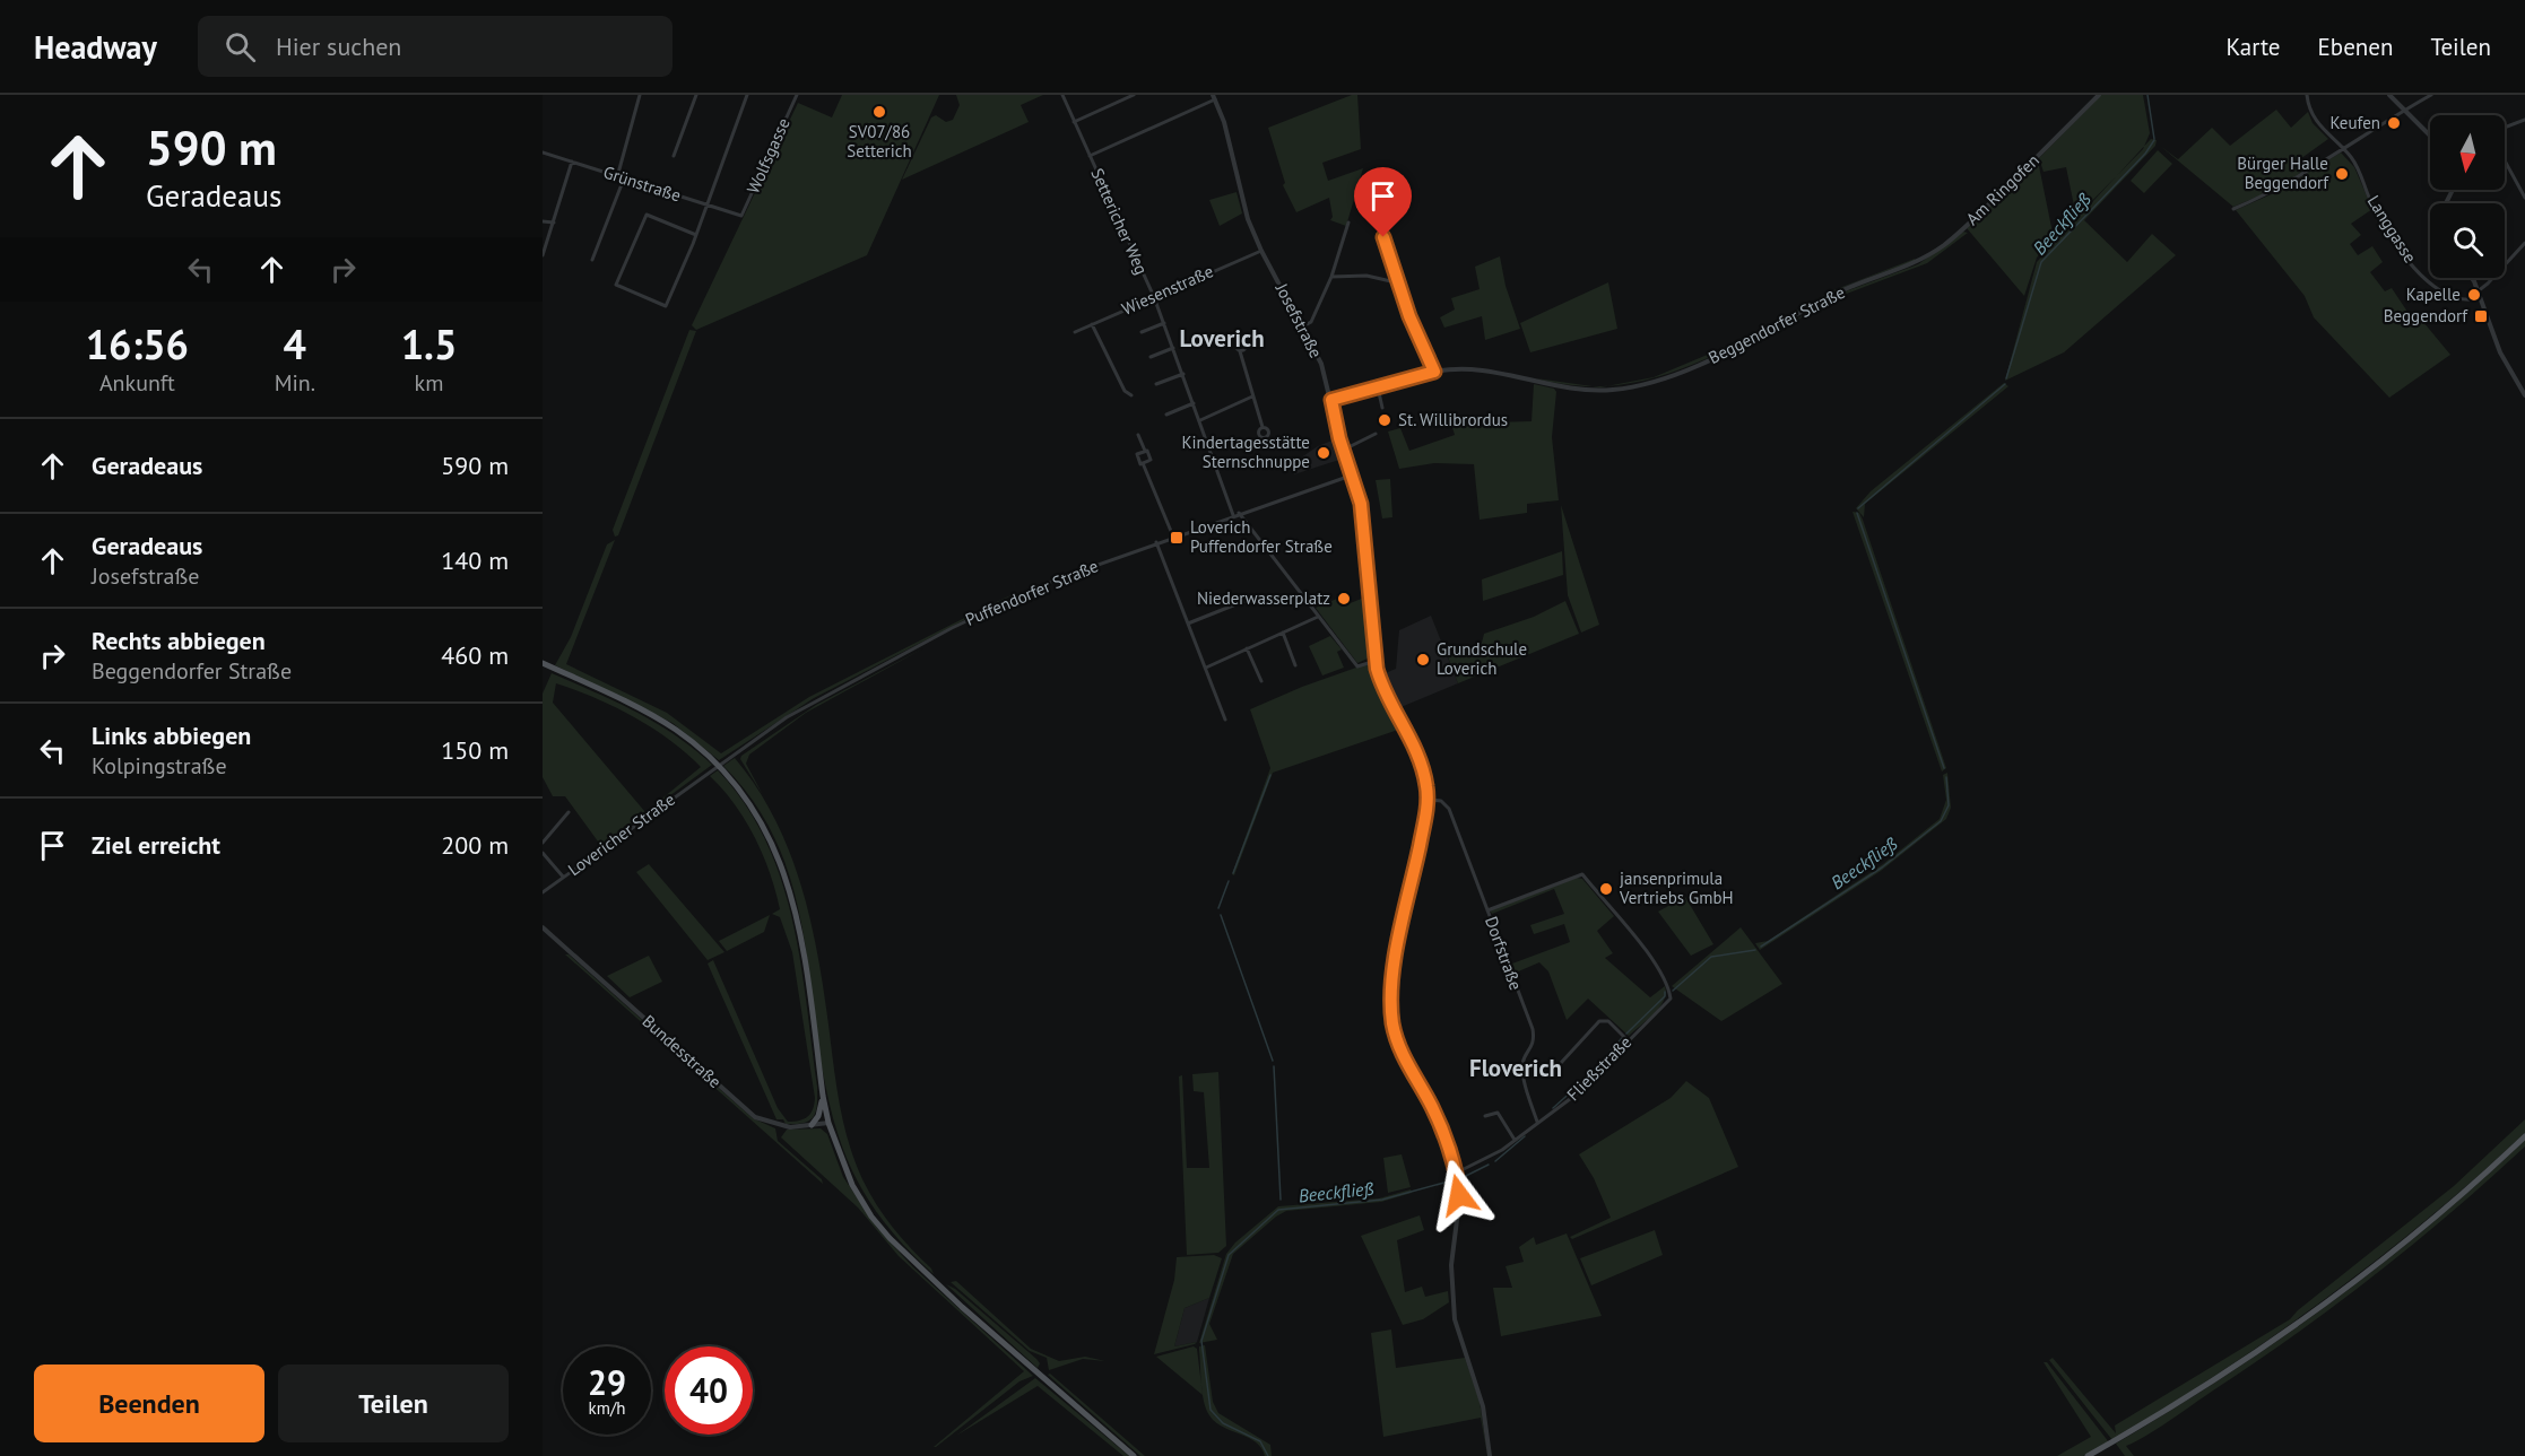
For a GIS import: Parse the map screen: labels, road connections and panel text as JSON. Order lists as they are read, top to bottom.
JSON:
{
  "streets": {
    "street": [
      "Wolfsgasse",
      "Grünstraße",
      "Am Ringofen",
      "Settericher Weg",
      "Langgasse",
      "Wiesenstraße",
      "Josefstraße",
      "Beggendorfer Straße",
      "Puffendorfer Straße",
      "Lovericher Straße",
      "Dorfstraße",
      "Bundesstraße",
      "Fließstraße"
    ]
  },
  "crossings": [
    ["Wolfsgasse", "Grünstraße"],
    ["Am Ringofen", "Beggendorfer Straße"],
    ["Settericher Weg", "Wiesenstraße"],
    ["Settericher Weg", "Josefstraße"],
    ["Settericher Weg", "Puffendorfer Straße"],
    ["Wiesenstraße", "Josefstraße"],
    ["Josefstraße", "Beggendorfer Straße"],
    ["Josefstraße", "Puffendorfer Straße"],
    ["Josefstraße", "Dorfstraße"],
    ["Puffendorfer Straße", "Lovericher Straße"],
    ["Dorfstraße", "Fließstraße"]
  ],
  "districts": ["Loverich", "Floverich"],
  "water": ["Beeckfließ"],
  "places": {
    "other": [
      "SV07/86 Setterich",
      "Keufen",
      "Bürger Halle Beggendorf",
      "Kapelle",
      "St. Willibrordus",
      "Kindertagesstätte Sternschnuppe",
      "Niederwasserplatz",
      "Grundschule Loverich",
      "jansenprimula Vertriebs GmbH"
    ],
    "transit": ["Beggendorf", "Loverich Puffendorfer Straße"]
  },
  "north": "bottom",
  "page": {
    "header": "Headway",
    "search": "Hier suchen",
    "nav": ["Karte", "Ebenen", "Teilen"],
    "turn": ["590 m", "Geradeaus"],
    "eta": [
      "16:56",
      "Ankunft",
      "4",
      "Min.",
      "1.5",
      "km"
    ],
    "list": [
      {
        "name": "Geradeaus",
        "value": "590 m"
      },
      {
        "name": "Geradeaus",
        "note": "Josefstraße",
        "value": "140 m"
      },
      {
        "name": "Rechts abbiegen",
        "note": "Beggendorfer Straße",
        "value": "460 m"
      },
      {
        "name": "Links abbiegen",
        "note": "Kolpingstraße",
        "value": "150 m"
      },
      {
        "name": "Ziel erreicht",
        "value": "200 m"
      }
    ],
    "speed": "29 km/h",
    "limit": "40",
    "buttons": ["Beenden", "Teilen"]
  }
}
